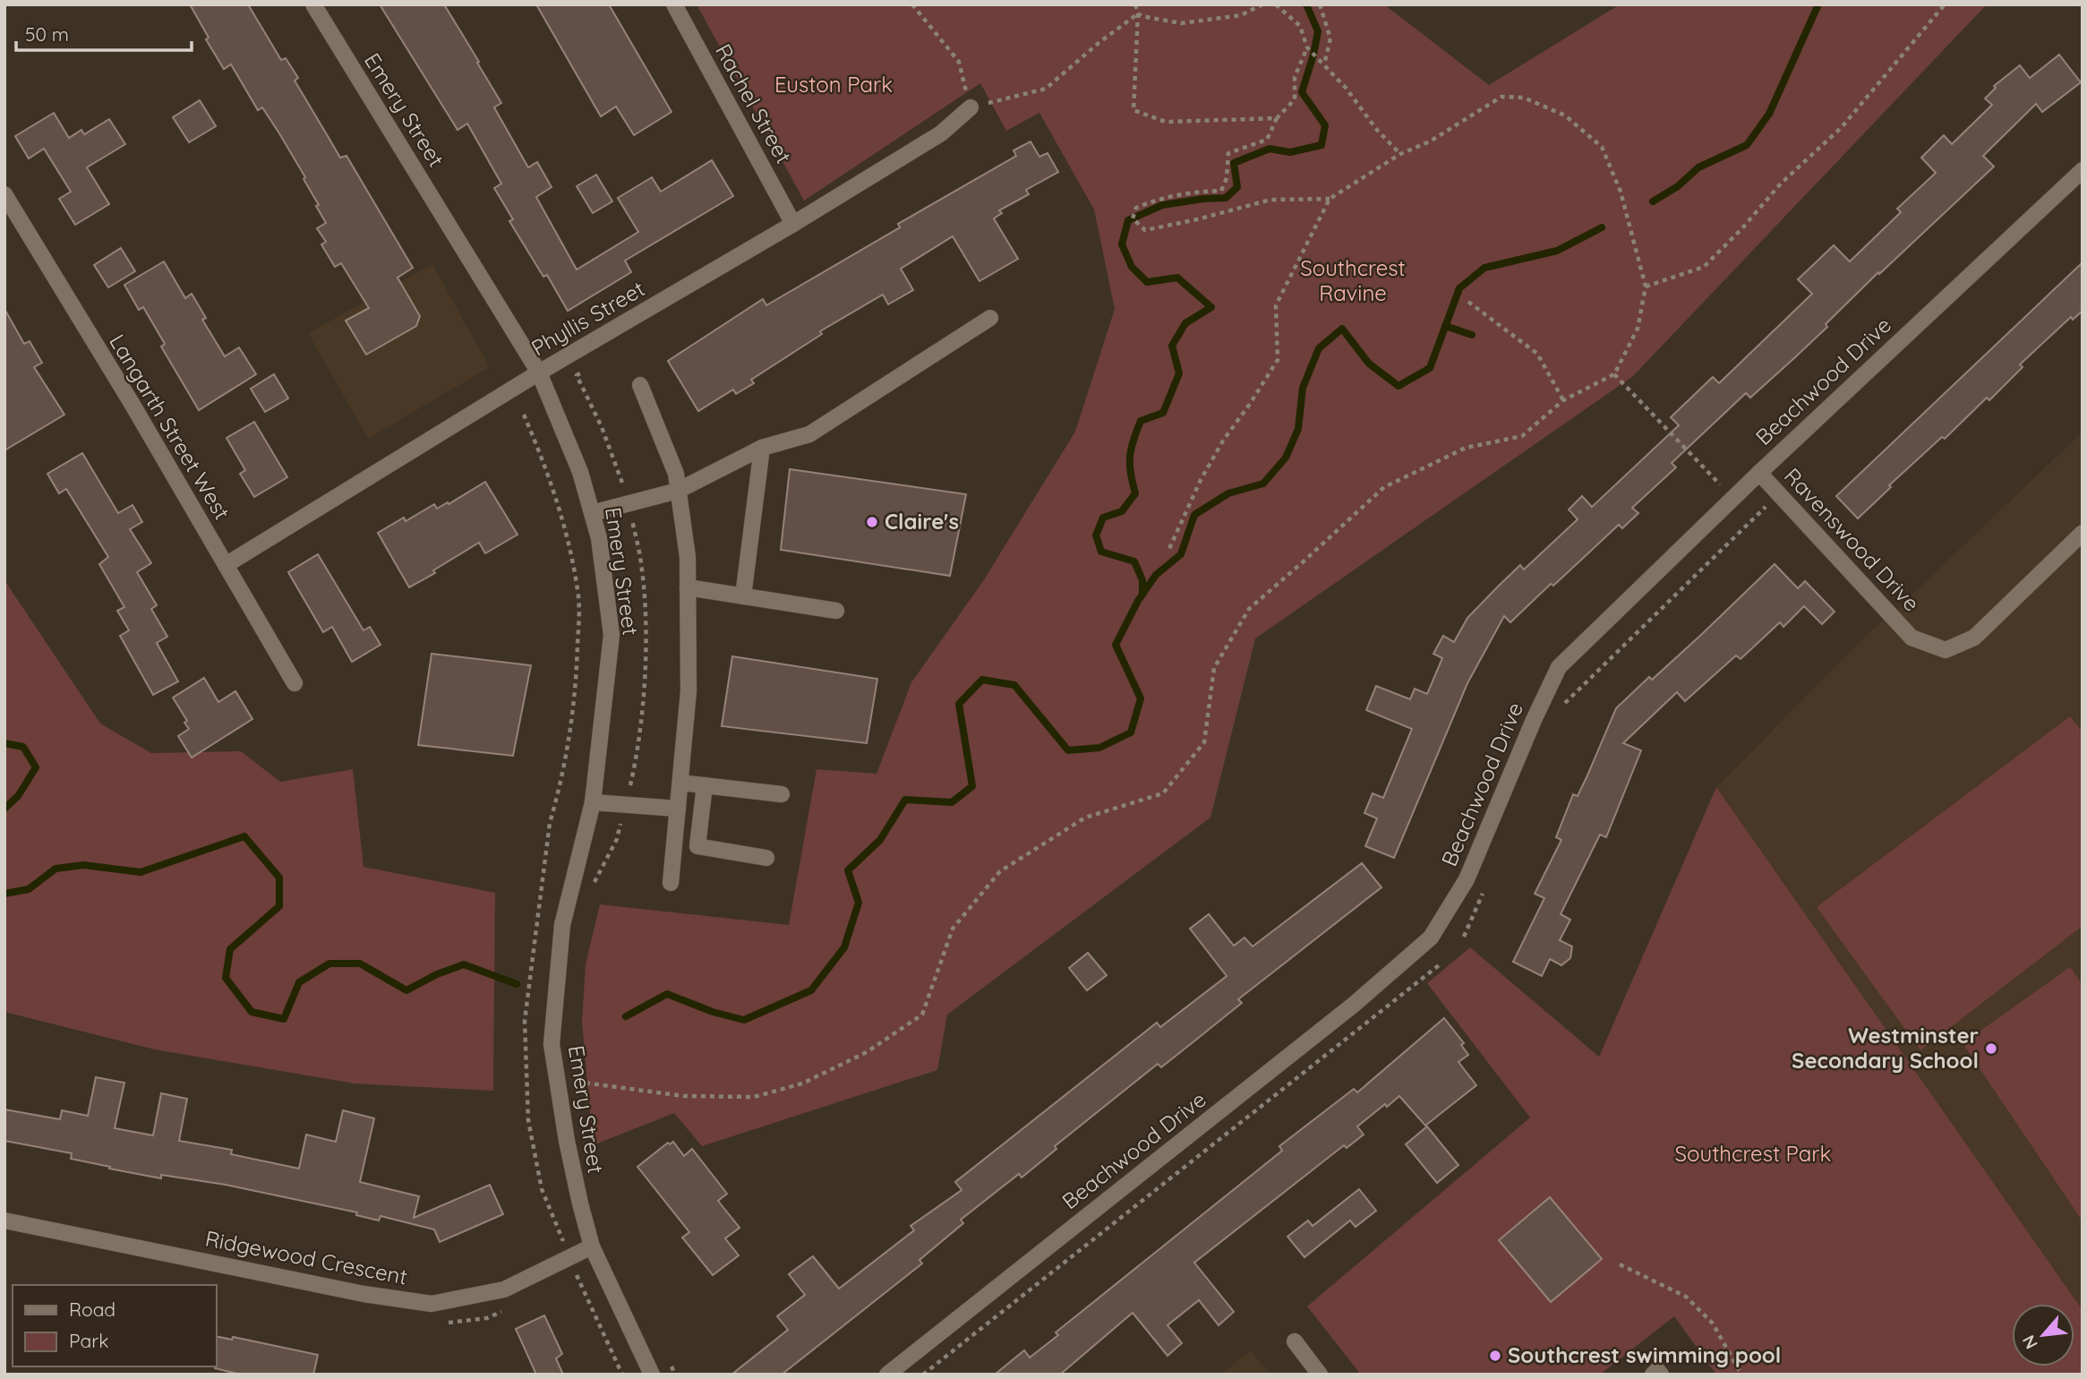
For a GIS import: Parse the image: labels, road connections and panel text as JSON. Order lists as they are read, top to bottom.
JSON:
{
  "streets": {
    "street": [
      "Rachel Street",
      "Emery Street",
      "Phyllis Street",
      "Beachwood Drive",
      "Langarth Street West",
      "Ravenswood Drive",
      "Ridgewood Crescent"
    ]
  },
  "crossings": [
    ["Rachel Street", "Phyllis Street"],
    ["Emery Street", "Phyllis Street"],
    ["Emery Street", "Ridgewood Crescent"],
    ["Phyllis Street", "Langarth Street West"],
    ["Beachwood Drive", "Ravenswood Drive"]
  ],
  "parks": ["Euston Park", "Southcrest Ravine", "Southcrest Park"],
  "places": ["Claire's", "Westminster Secondary School", "Southcrest swimming pool"],
  "legend": ["Road", "Park"],
  "scale_bar": "50 m",
  "north": "bottom left"
}
